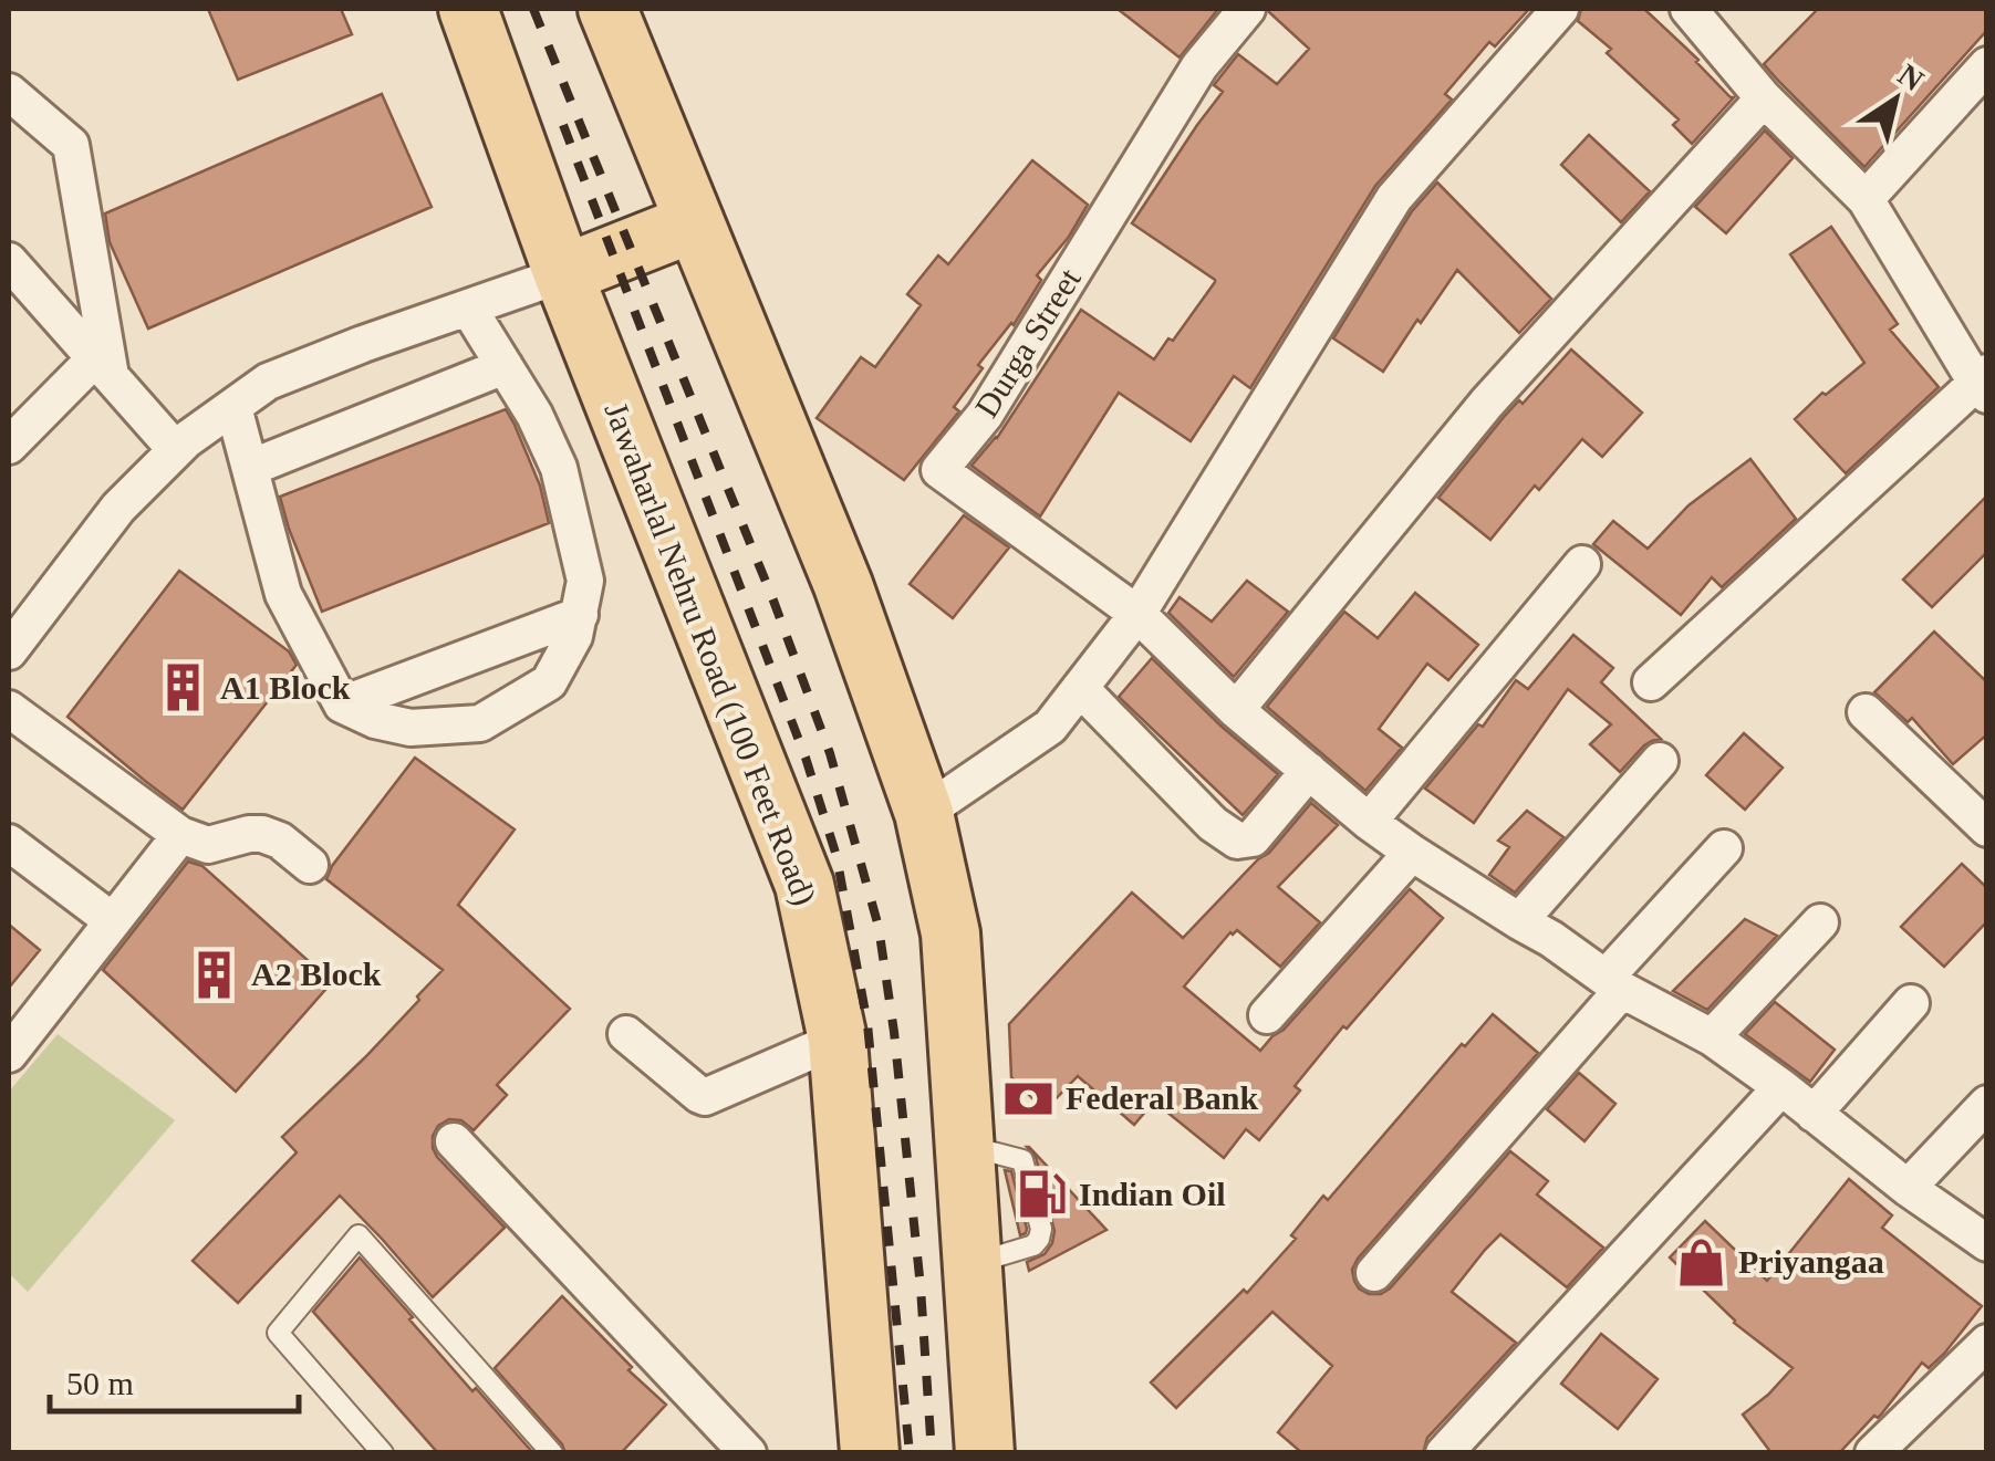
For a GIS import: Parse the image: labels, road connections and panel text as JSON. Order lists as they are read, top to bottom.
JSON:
{
  "streets": {
    "main road": ["Jawaharlal Nehru Road (100 Feet Road)"],
    "street": ["Durga Street"]
  },
  "places": {
    "building": ["A1 Block", "A2 Block"],
    "bank": ["Federal Bank"],
    "fuel station": ["Indian Oil"],
    "shop": ["Priyangaa"]
  },
  "scale_bar": "50 m",
  "north": "top right"
}
